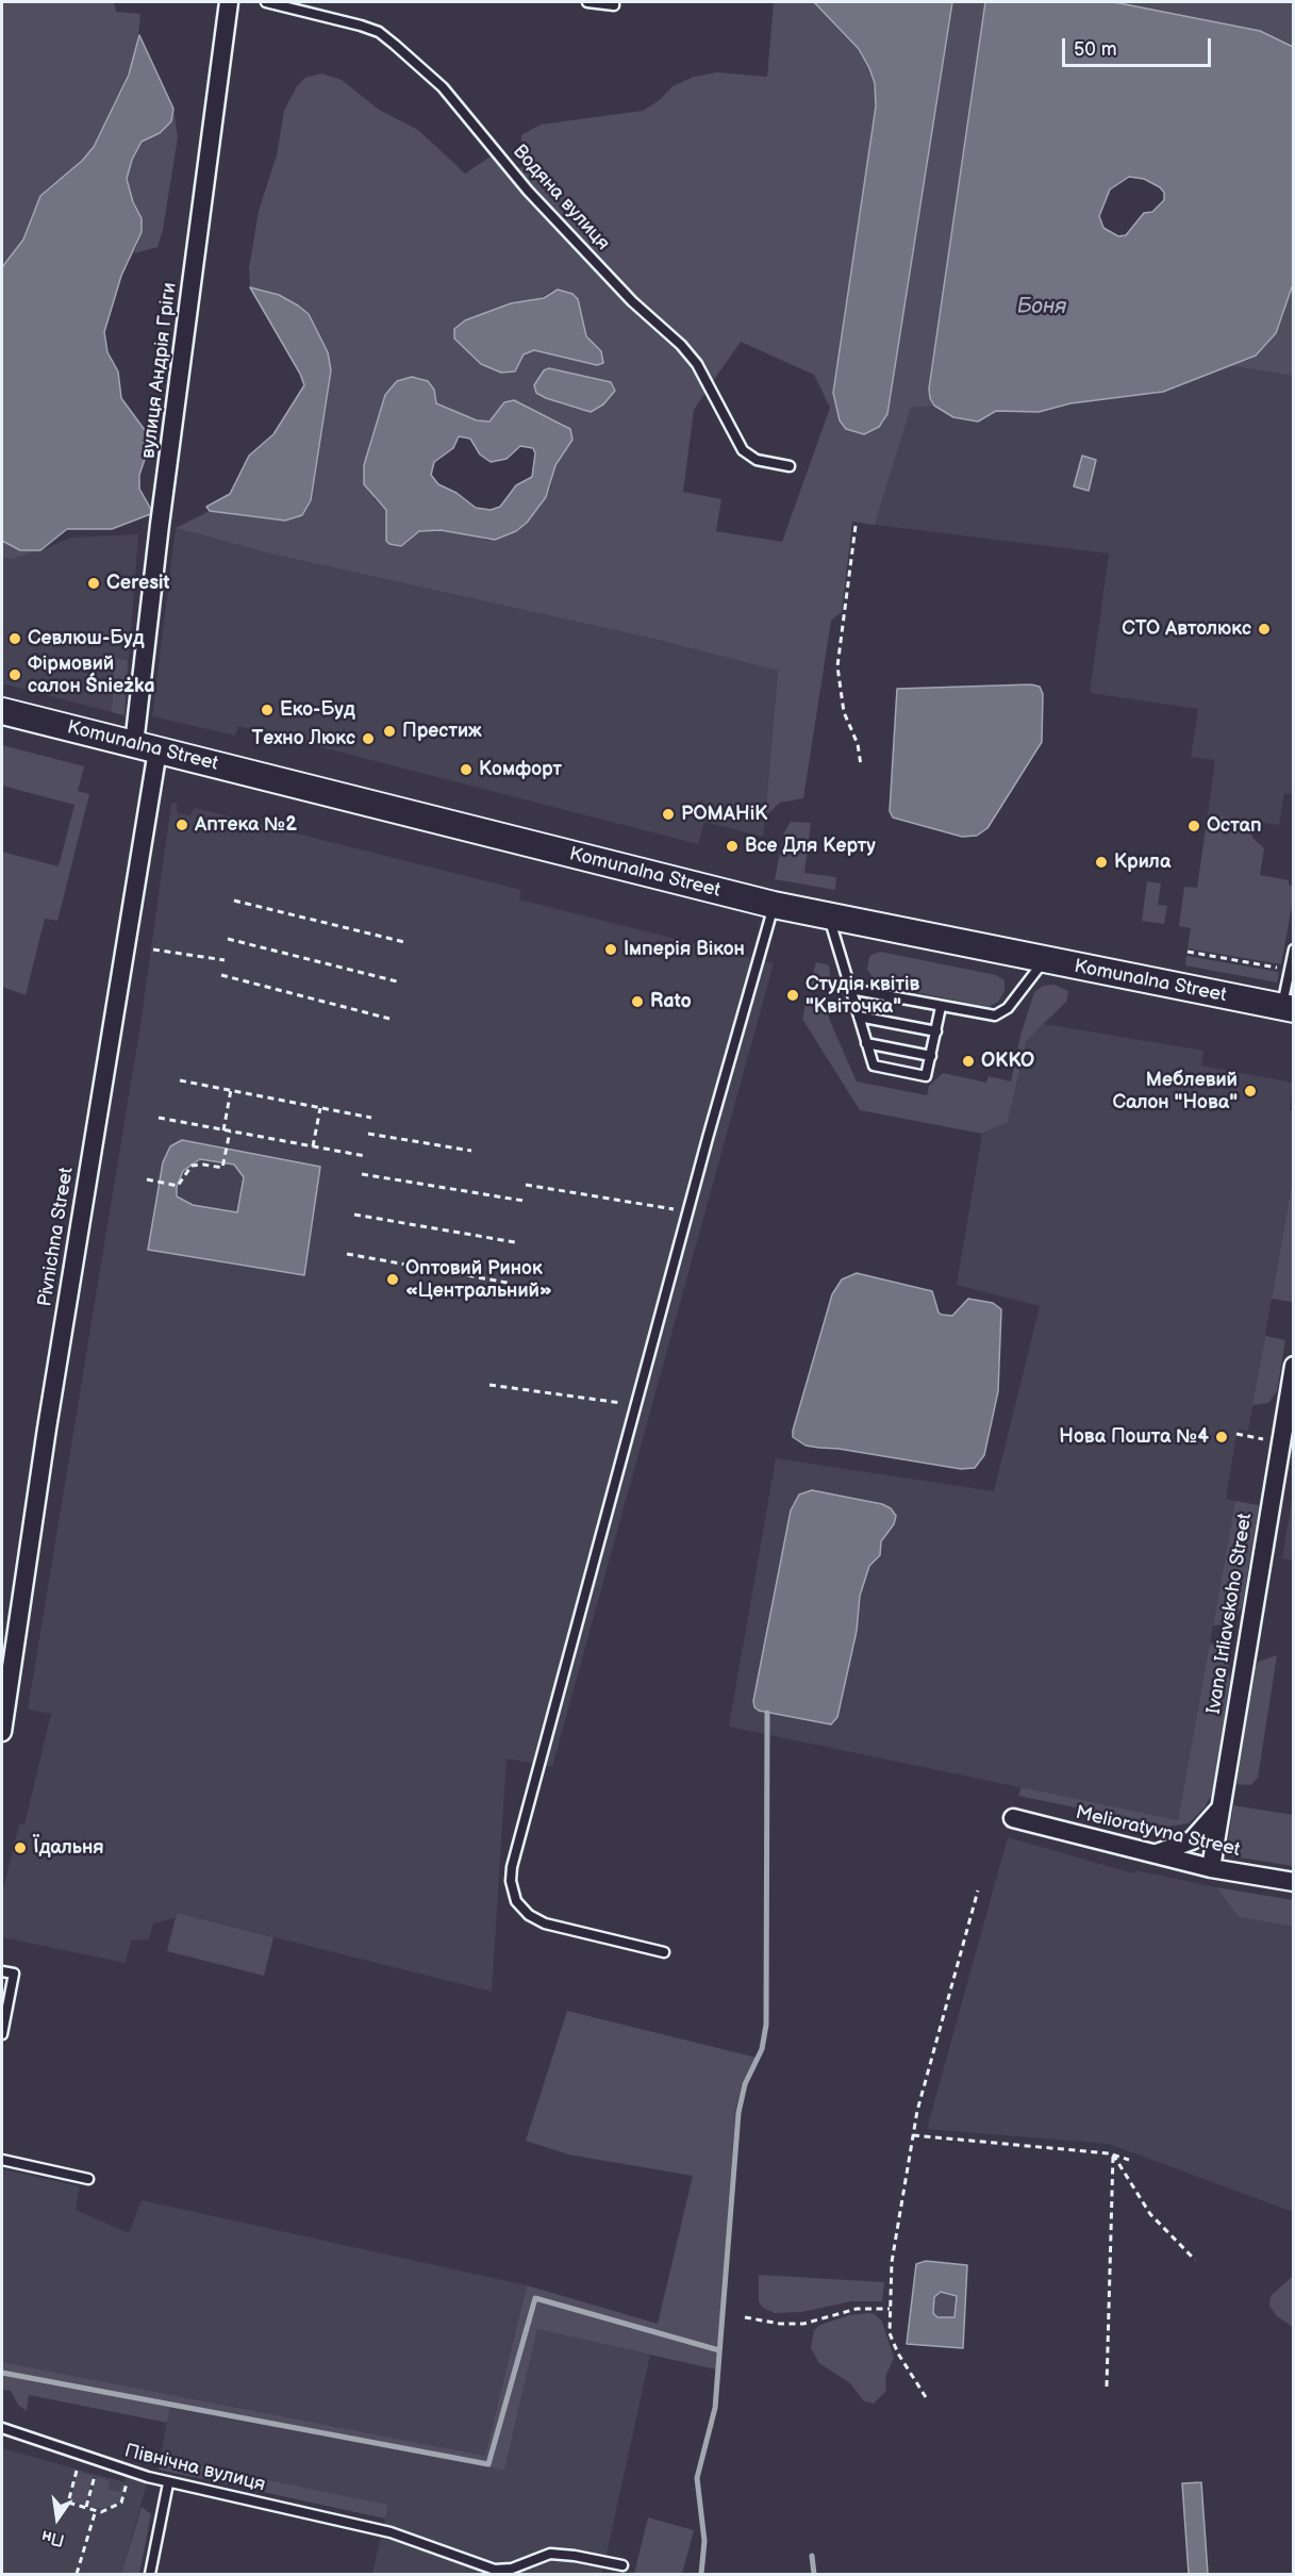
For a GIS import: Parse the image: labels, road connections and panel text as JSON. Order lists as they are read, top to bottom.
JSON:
{
  "streets": {
    "main road": ["Komunalna Street"],
    "street": [
      "вулиця Андрія Гріги",
      "Pivnichna Street",
      "Ivana Irliavskoho Street",
      "Melioratyvna Street"
    ],
    "lane": ["Водяна вулиця", "Північна вулиця"]
  },
  "crossings": [
    ["вулиця Андрія Гріги", "Komunalna Street"],
    ["вулиця Андрія Гріги", "Pivnichna Street"],
    ["Komunalna Street", "Pivnichna Street"],
    ["Ivana Irliavskoho Street", "Melioratyvna Street"]
  ],
  "water": ["Боня"],
  "places": [
    "Ceresit",
    "СТО Автолюкс",
    "Севлюш-Буд",
    "Фірмовий салон Śnieżka",
    "Еко-Буд",
    "Престиж",
    "Техно Люкс",
    "Комфорт",
    "РОМАНіК",
    "Аптека №2",
    "Остап",
    "Все Для Керту",
    "Крила",
    "Імперія Вікон",
    "Студія квітів \"Квіточка\"",
    "Rato",
    "OKKO",
    "Меблевий Салон \"Нова\"",
    "Оптовий Ринок «Центральний»",
    "Нова Пошта №4",
    "Їдальня"
  ],
  "scale_bar": "50 m",
  "north": "bottom"
}
